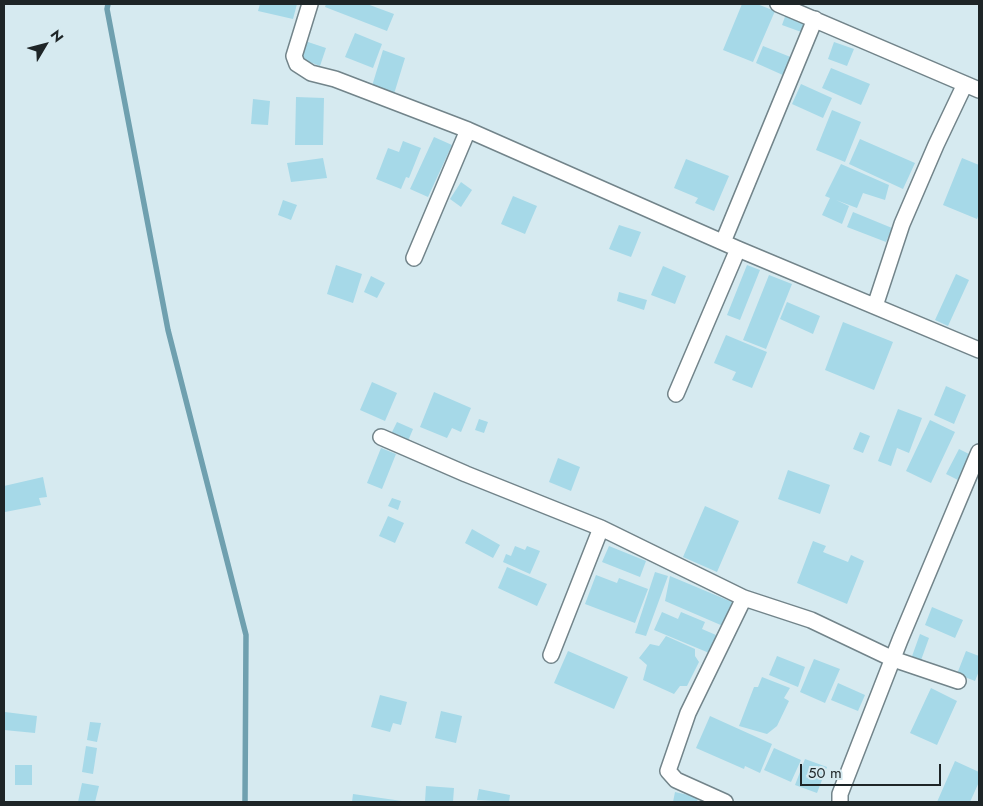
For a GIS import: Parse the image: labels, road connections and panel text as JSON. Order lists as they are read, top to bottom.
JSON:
{
  "scale_bar": "50 m",
  "north": "top right"
}
